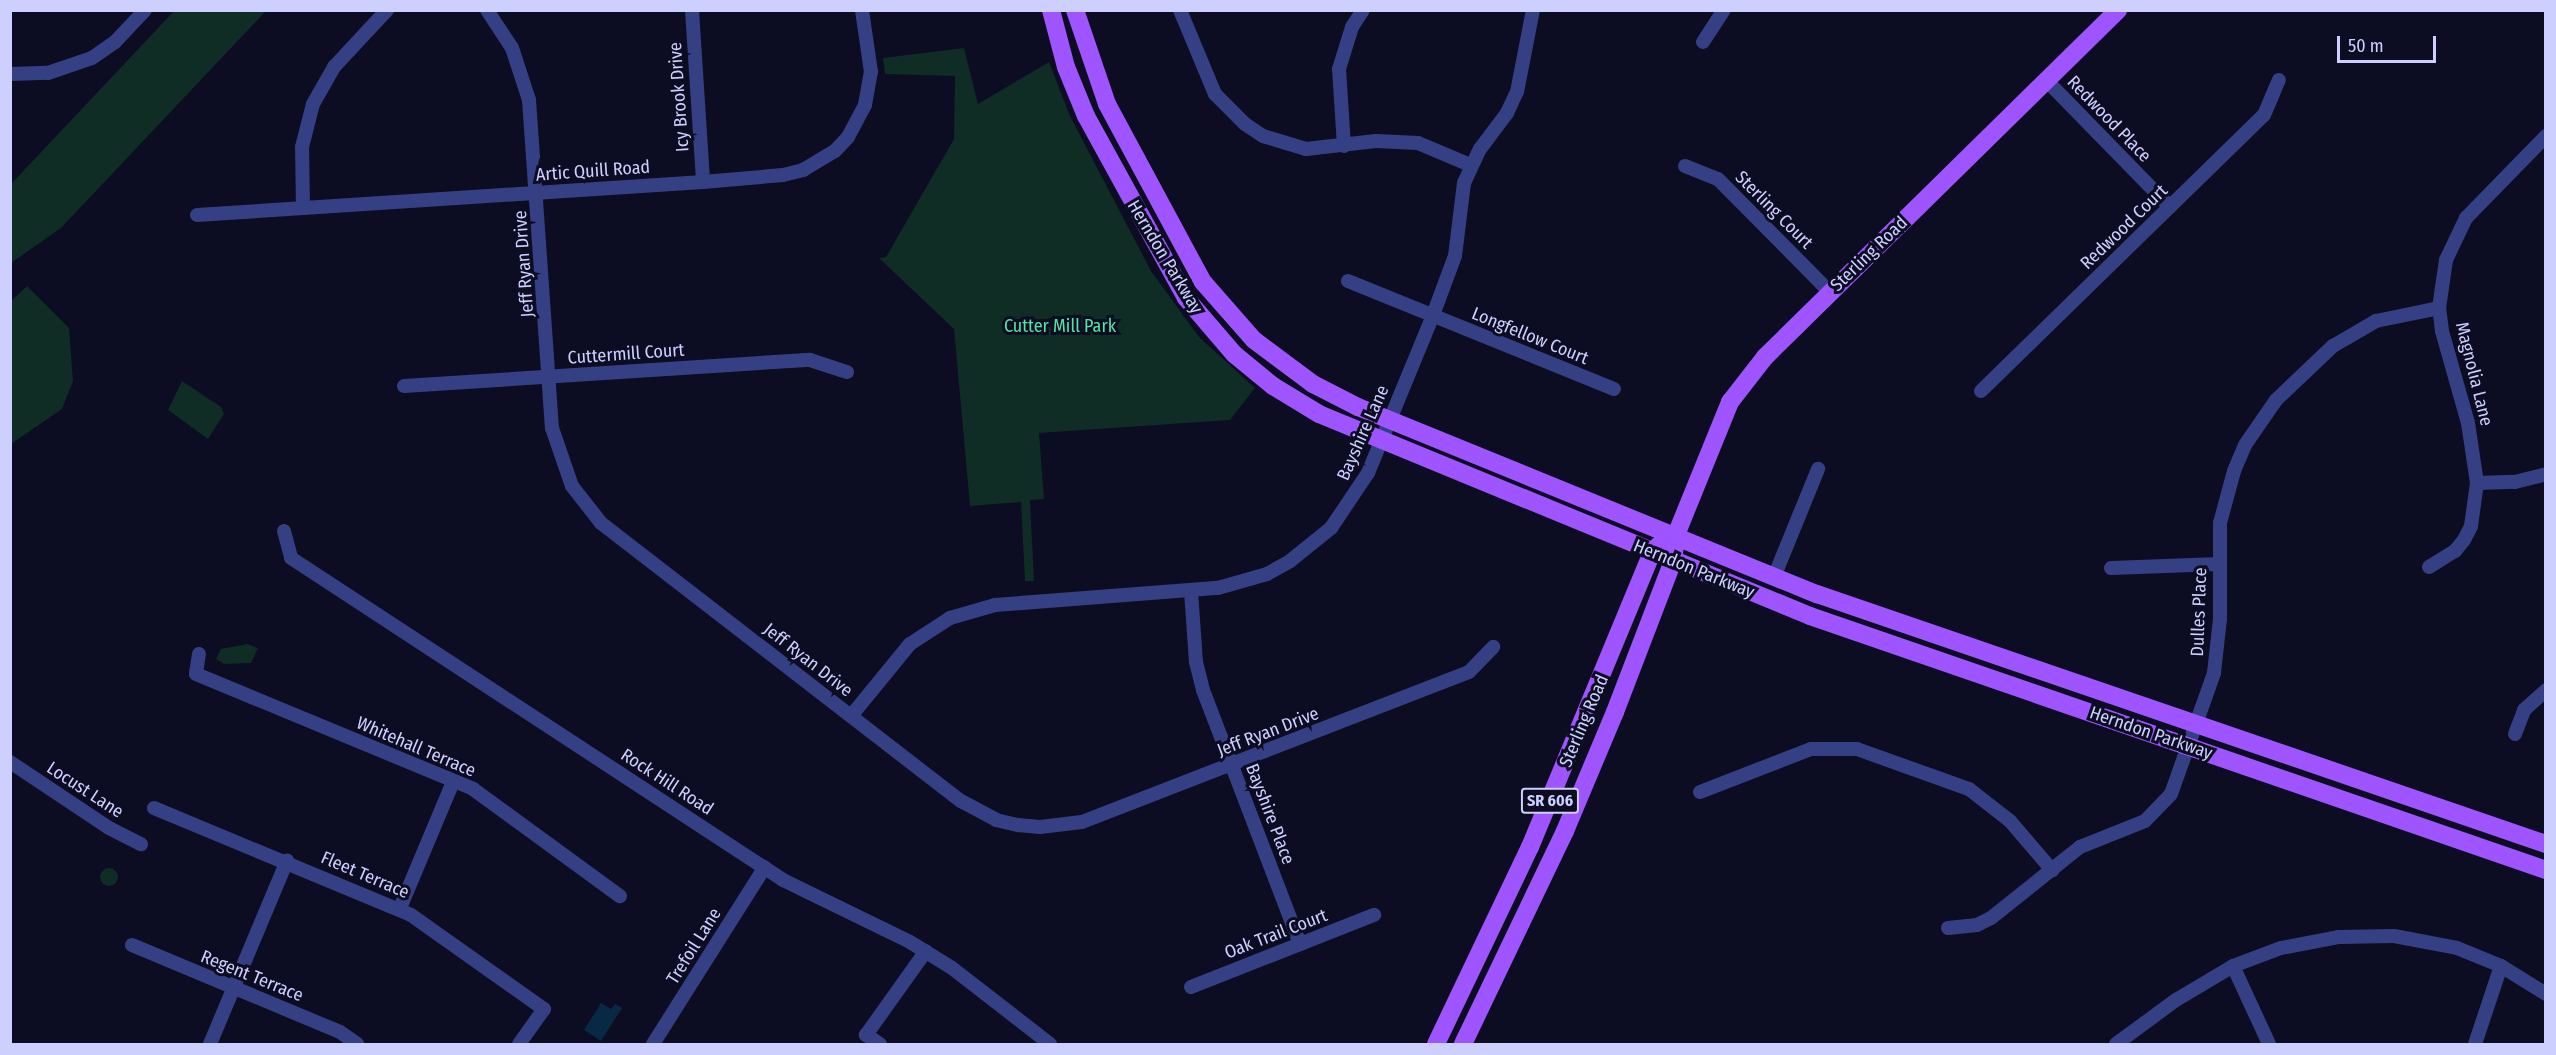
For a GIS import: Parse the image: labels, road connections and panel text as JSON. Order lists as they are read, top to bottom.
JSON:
{
  "streets": {
    "main road": ["Sterling Road", "Herndon Parkway", "SR 606"],
    "street": [
      "Icy Brook Drive",
      "Redwood Place",
      "Artic Quill Road",
      "Sterling Court",
      "Redwood Court",
      "Jeff Ryan Drive",
      "Longfellow Court",
      "Cuttermill Court",
      "Magnolia Lane",
      "Bayshire Lane",
      "Dulles Place",
      "Whitehall Terrace",
      "Rock Hill Road",
      "Locust Lane",
      "Bayshire Place",
      "Fleet Terrace",
      "Oak Trail Court",
      "Trefoil Lane",
      "Regent Terrace"
    ]
  },
  "crossings": [
    ["Icy Brook Drive", "Artic Quill Road"],
    ["Redwood Place", "Redwood Court"],
    ["Redwood Place", "Sterling Road"],
    ["Artic Quill Road", "Jeff Ryan Drive"],
    ["Sterling Court", "Sterling Road"],
    ["Sterling Road", "Herndon Parkway"],
    ["Herndon Parkway", "Bayshire Lane"],
    ["Herndon Parkway", "Dulles Place"],
    ["Jeff Ryan Drive", "Cuttermill Court"],
    ["Jeff Ryan Drive", "Bayshire Lane"],
    ["Jeff Ryan Drive", "Bayshire Place"],
    ["Longfellow Court", "Bayshire Lane"],
    ["Magnolia Lane", "Dulles Place"],
    ["Bayshire Lane", "Bayshire Place"],
    ["Rock Hill Road", "Trefoil Lane"],
    ["Bayshire Place", "Oak Trail Court"]
  ],
  "parks": ["Cutter Mill Park"],
  "scale_bar": "50 m"
}
